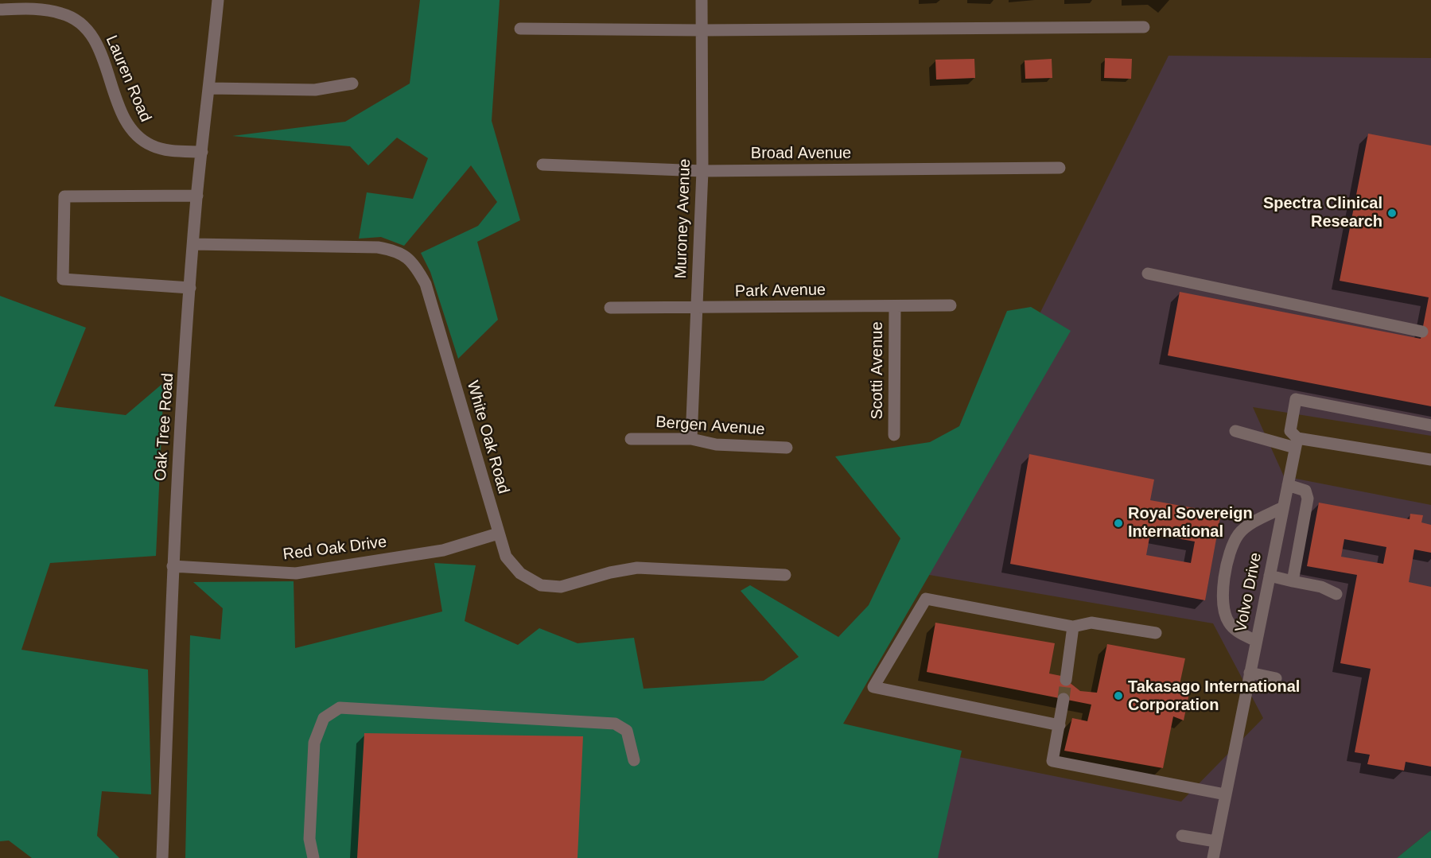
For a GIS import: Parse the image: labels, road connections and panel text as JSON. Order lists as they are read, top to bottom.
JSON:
{
  "streets": {
    "street": [
      "Lauren Road",
      "Broad Avenue",
      "Muroney Avenue",
      "Park Avenue",
      "Scotti Avenue",
      "Bergen Avenue",
      "Oak Tree Road",
      "White Oak Road",
      "Red Oak Drive",
      "Volvo Drive"
    ]
  },
  "crossings": [
    ["Lauren Road", "Oak Tree Road"],
    ["Broad Avenue", "Muroney Avenue"],
    ["Muroney Avenue", "Park Avenue"],
    ["Muroney Avenue", "Bergen Avenue"],
    ["Park Avenue", "Scotti Avenue"],
    ["Oak Tree Road", "White Oak Road"],
    ["Oak Tree Road", "Red Oak Drive"],
    ["White Oak Road", "Red Oak Drive"]
  ],
  "places": ["Spectra Clinical Research", "Royal Sovereign International", "Takasago International Corporation"]
}
